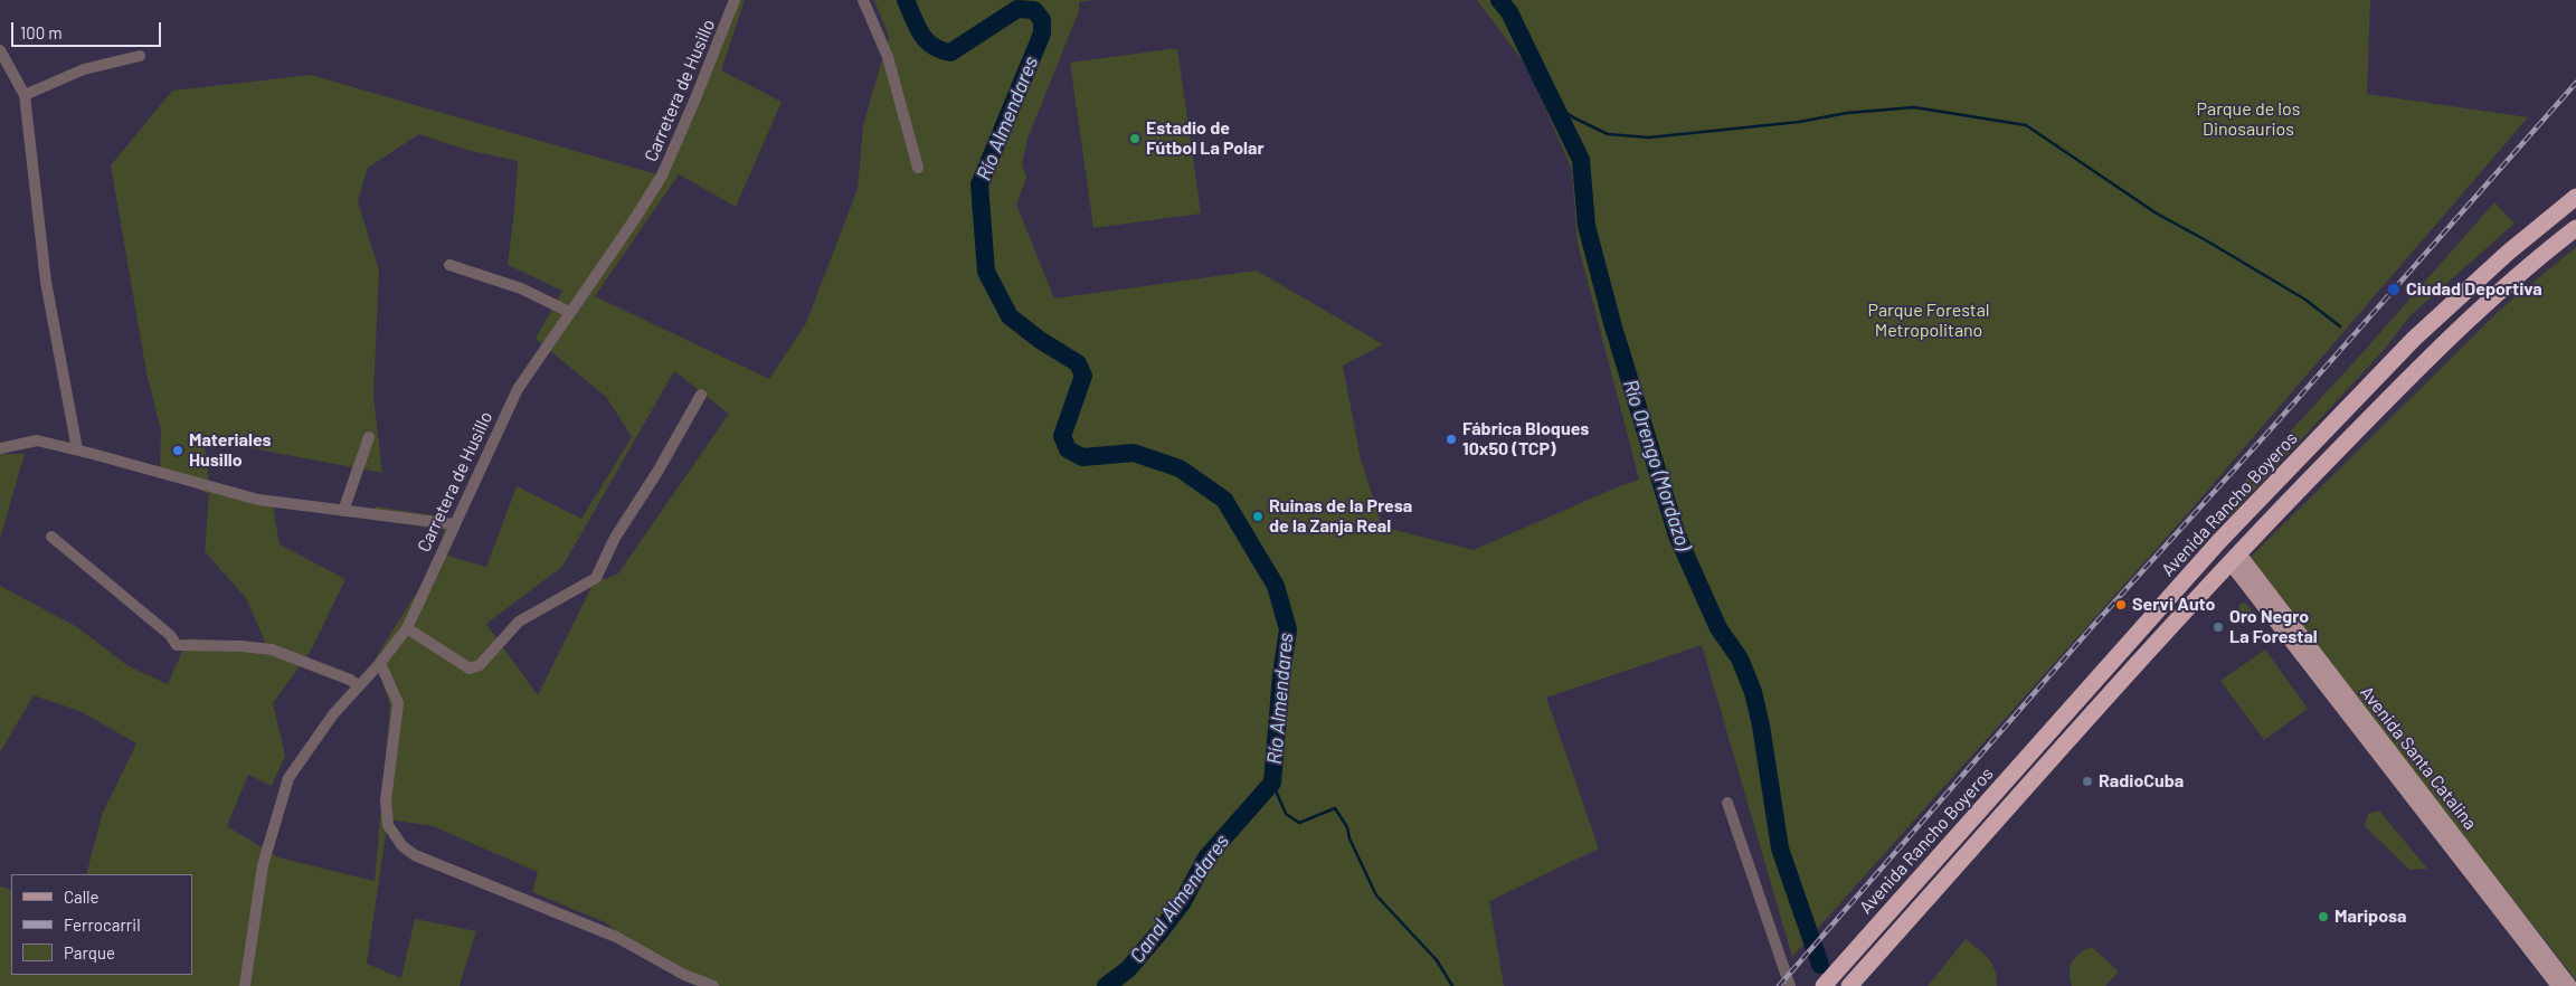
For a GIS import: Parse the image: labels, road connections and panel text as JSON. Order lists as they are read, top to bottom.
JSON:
{
  "streets": {
    "highway": ["Avenida Rancho Boyeros"],
    "main road": ["Avenida Santa Catalina"],
    "street": ["Carretera de Husillo"]
  },
  "water": ["Río Almendares", "Río Orengo (Mordazo)", "Canal Almendares"],
  "parks": ["Parque de los Dinosaurios", "Parque Forestal Metropolitano"],
  "places": [
    "Estadio de Fútbol La Polar",
    "Ciudad Deportiva",
    "Fábrica Bloques 10x50 (TCP)",
    "Materiales Husillo",
    "Ruinas de la Presa de la Zanja Real",
    "Servi Auto",
    "Oro Negro La Forestal",
    "RadioCuba",
    "Mariposa"
  ],
  "legend": ["Calle", "Ferrocarril", "Parque"],
  "scale_bar": "100 m"
}
